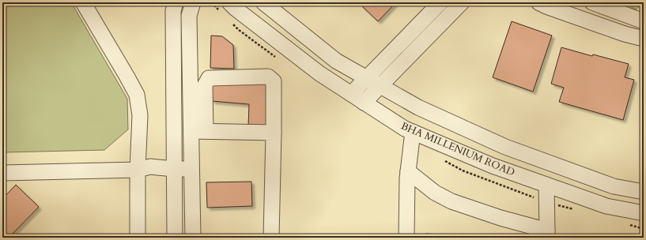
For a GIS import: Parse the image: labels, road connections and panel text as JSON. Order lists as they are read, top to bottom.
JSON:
{
  "streets": {
    "street": ["BHA MILLENIUM ROAD"]
  }
}
